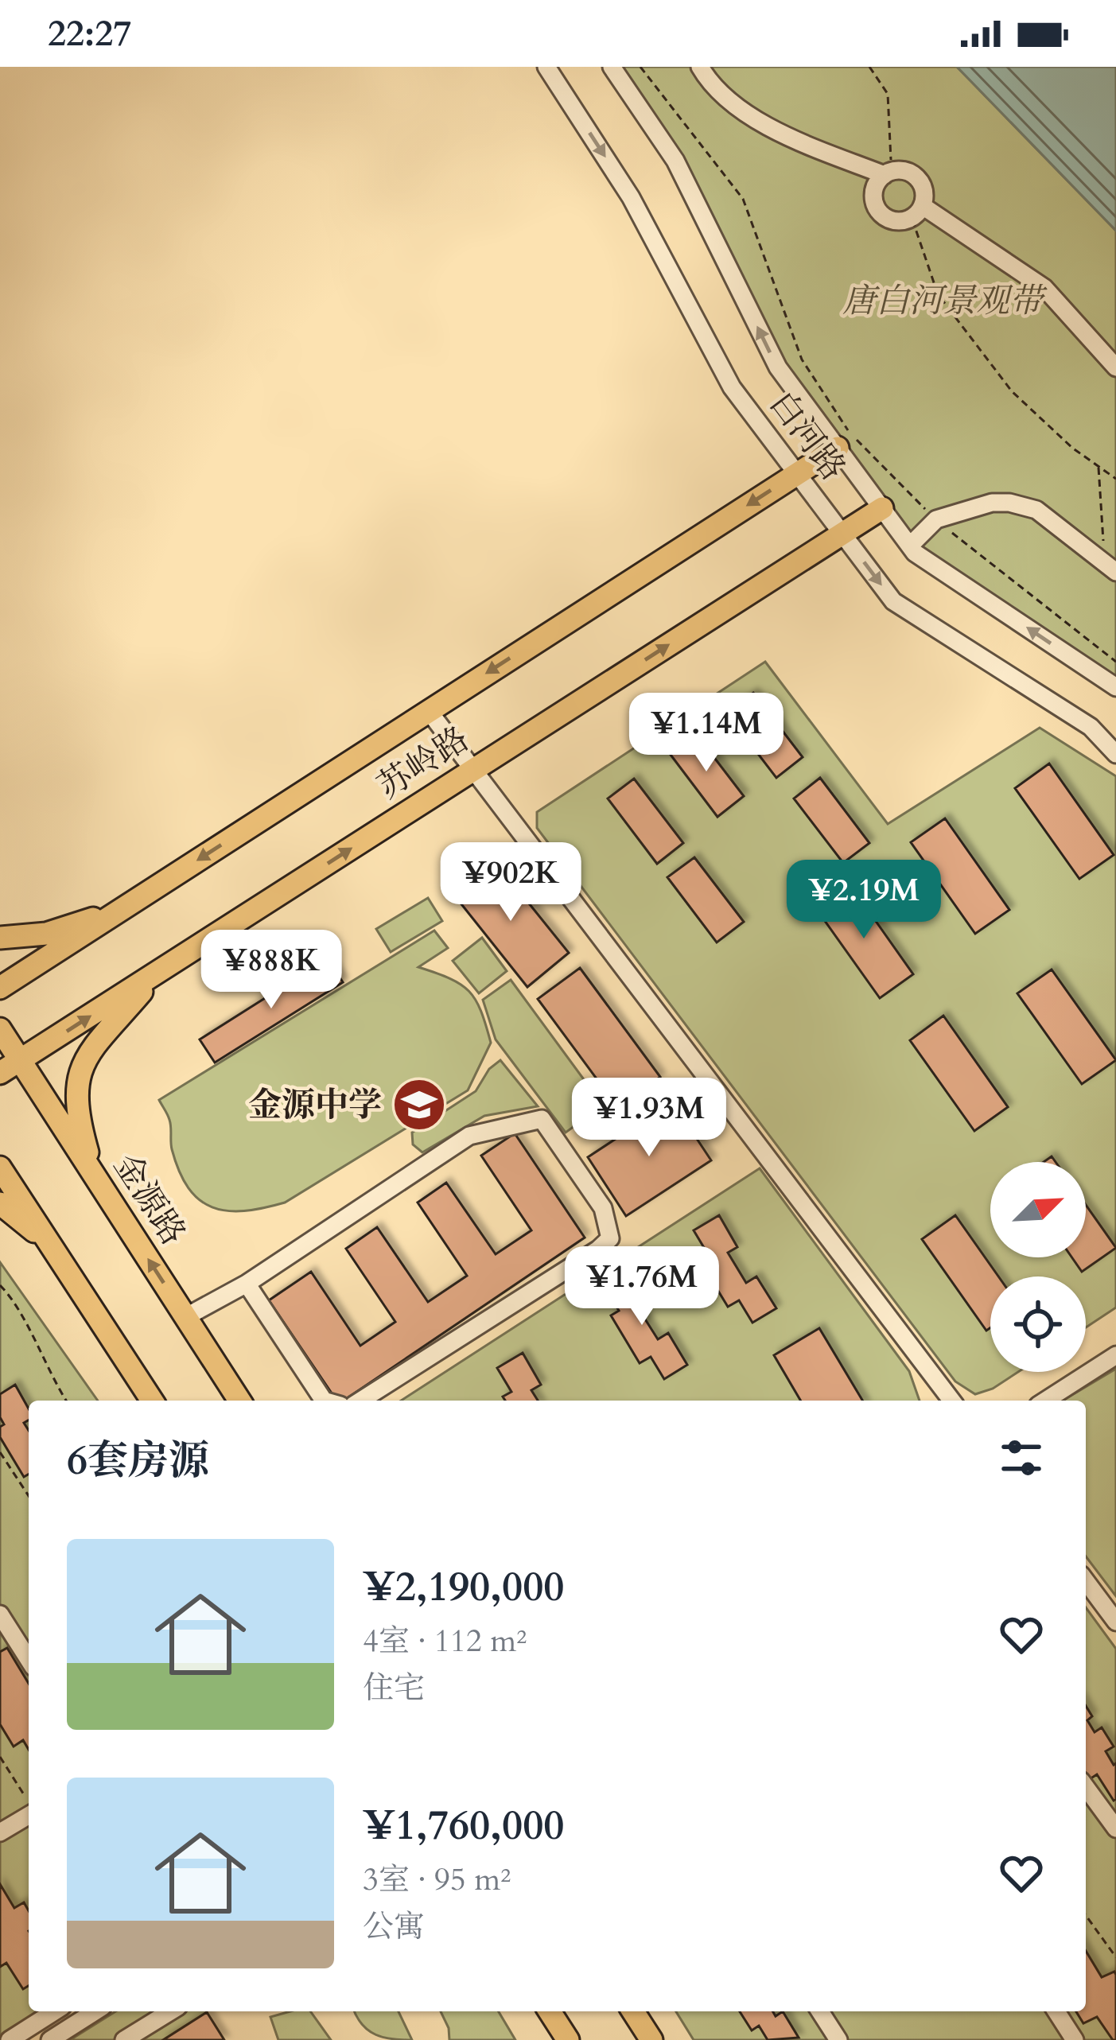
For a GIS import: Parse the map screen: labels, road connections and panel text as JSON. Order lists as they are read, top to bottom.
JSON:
{
  "streets": {
    "main road": ["苏岭路", "金源路"],
    "street": ["白河路"]
  },
  "crossings": [
    ["白河路", "苏岭路"],
    ["苏岭路", "金源路"]
  ],
  "parks": ["唐白河景观带"],
  "places": {
    "school or university": ["金源中学"]
  },
  "north": "top right",
  "page": {
    "status": "22:27",
    "price": [
      "¥1.14M",
      "¥902K",
      "¥2.19M",
      "¥888K",
      "¥1.93M",
      "¥1.76M"
    ],
    "heading": "6套房源",
    "list": [
      {
        "name": "¥2,190,000",
        "note": "4室 · 112 m² · 住宅"
      },
      {
        "name": "¥1,760,000",
        "note": "3室 · 95 m² · 公寓"
      }
    ]
  }
}
